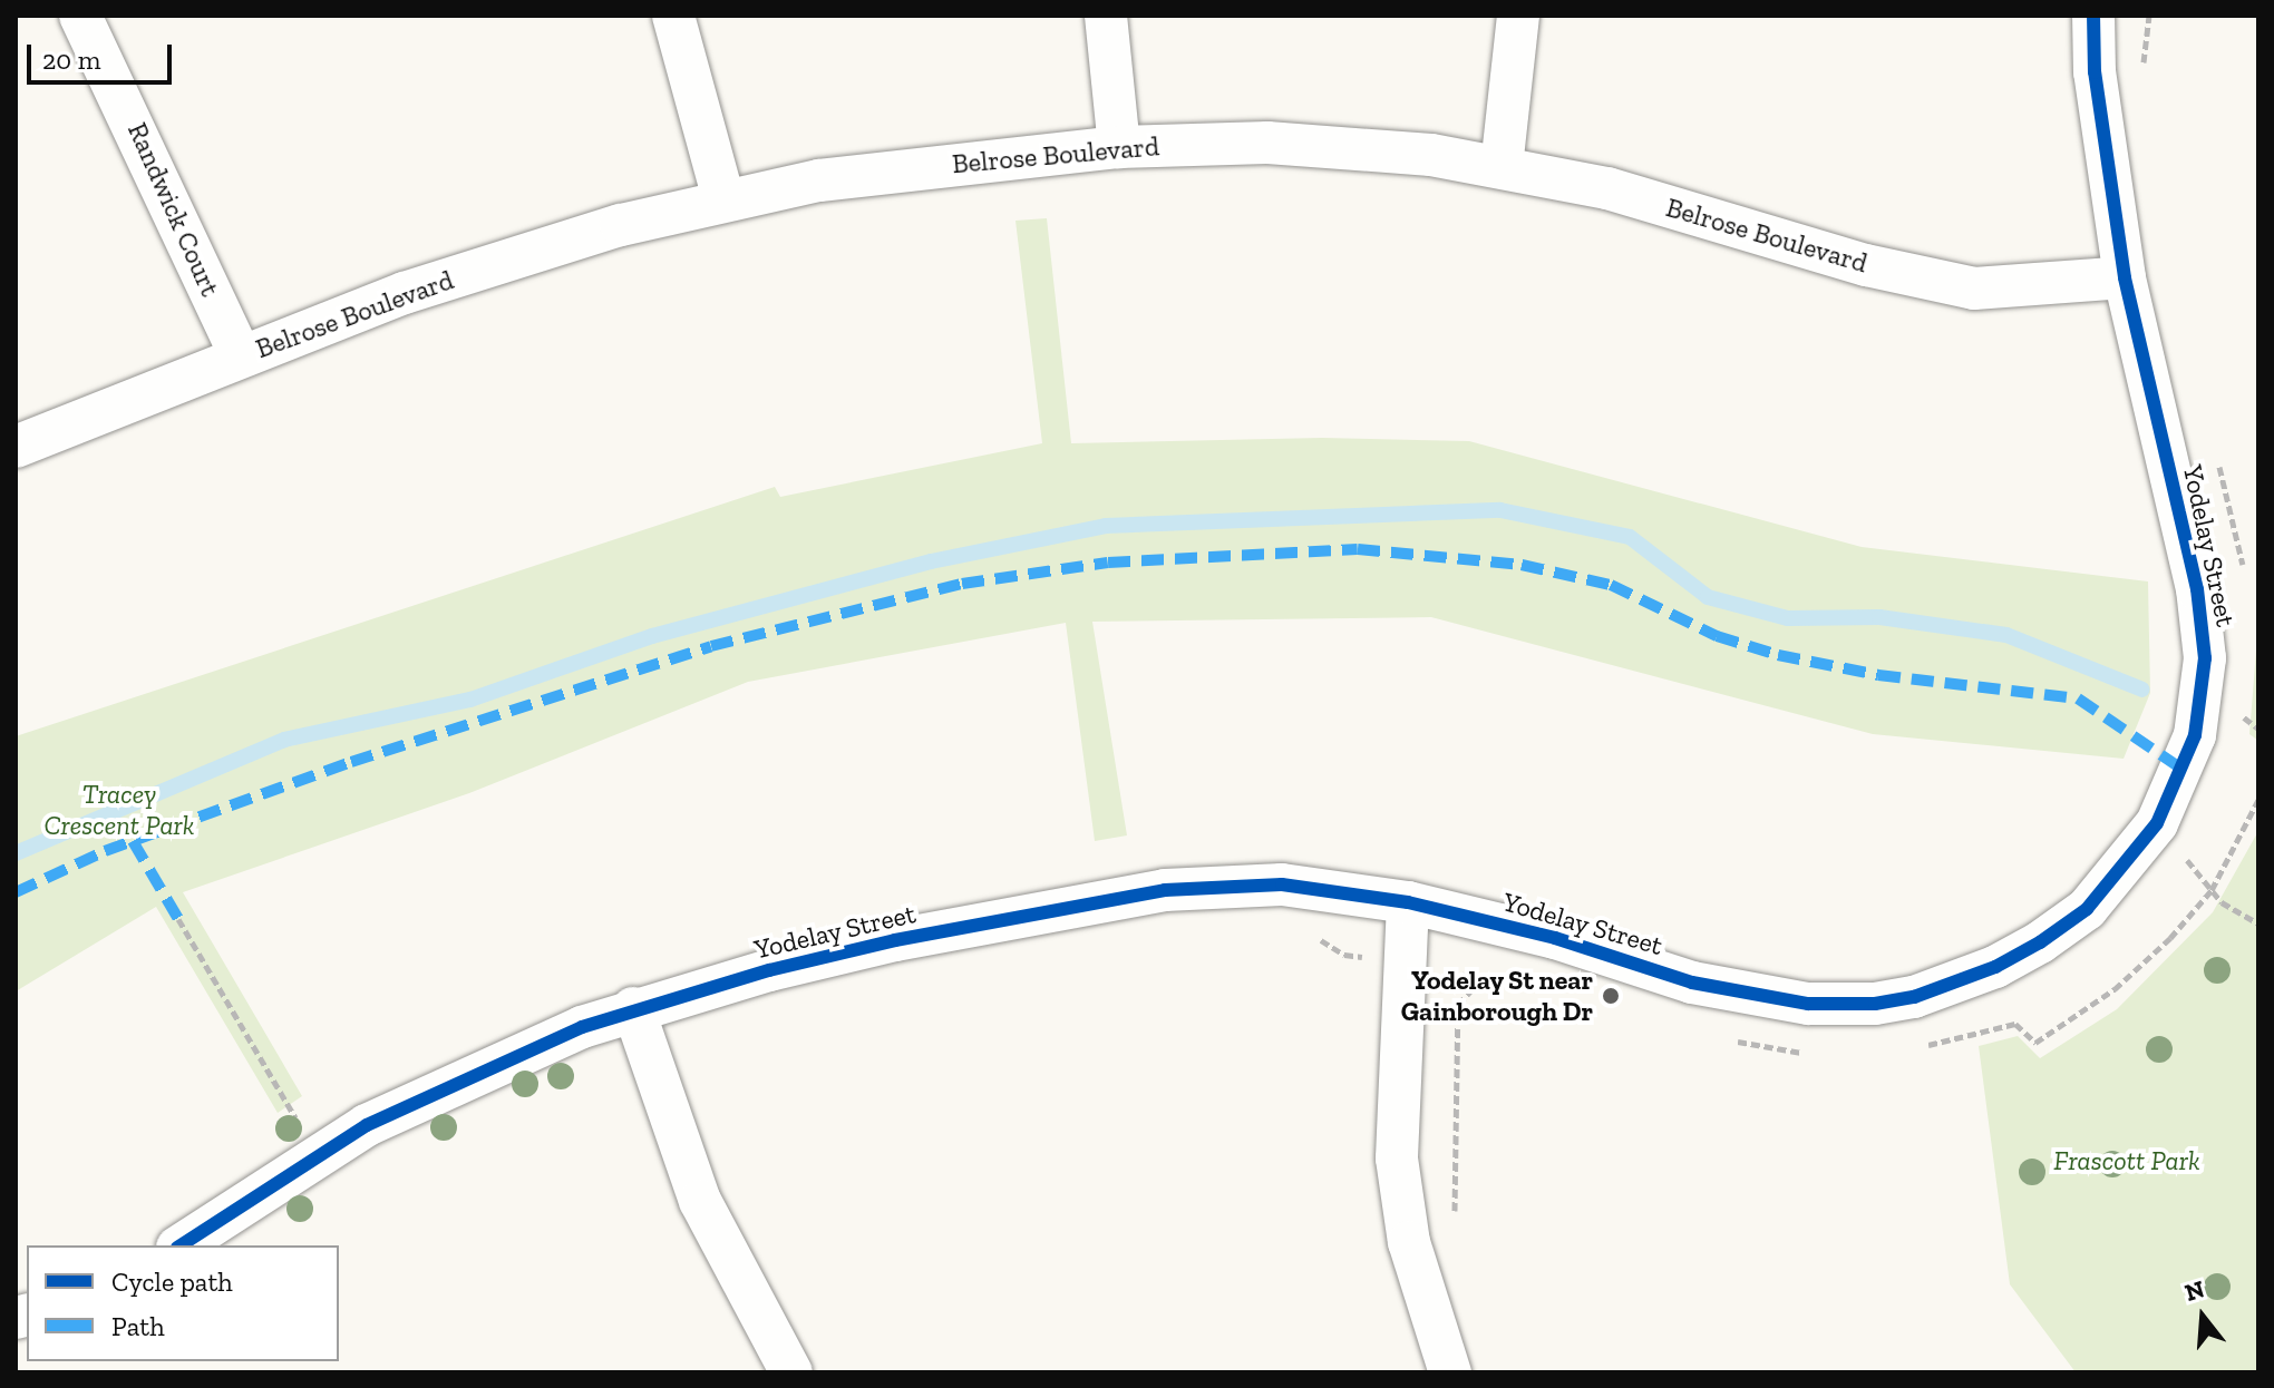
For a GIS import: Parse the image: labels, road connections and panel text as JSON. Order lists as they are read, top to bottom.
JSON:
{
  "streets": {
    "street": ["Belrose Boulevard", "Randwick Court", "Yodelay Street"]
  },
  "crossings": [
    ["Belrose Boulevard", "Randwick Court"],
    ["Belrose Boulevard", "Yodelay Street"]
  ],
  "parks": ["Tracey Crescent Park", "Frascott Park"],
  "places": ["Yodelay St near Gainborough Dr"],
  "legend": ["Cycle path", "Path"],
  "scale_bar": "20 m",
  "north": "top"
}
